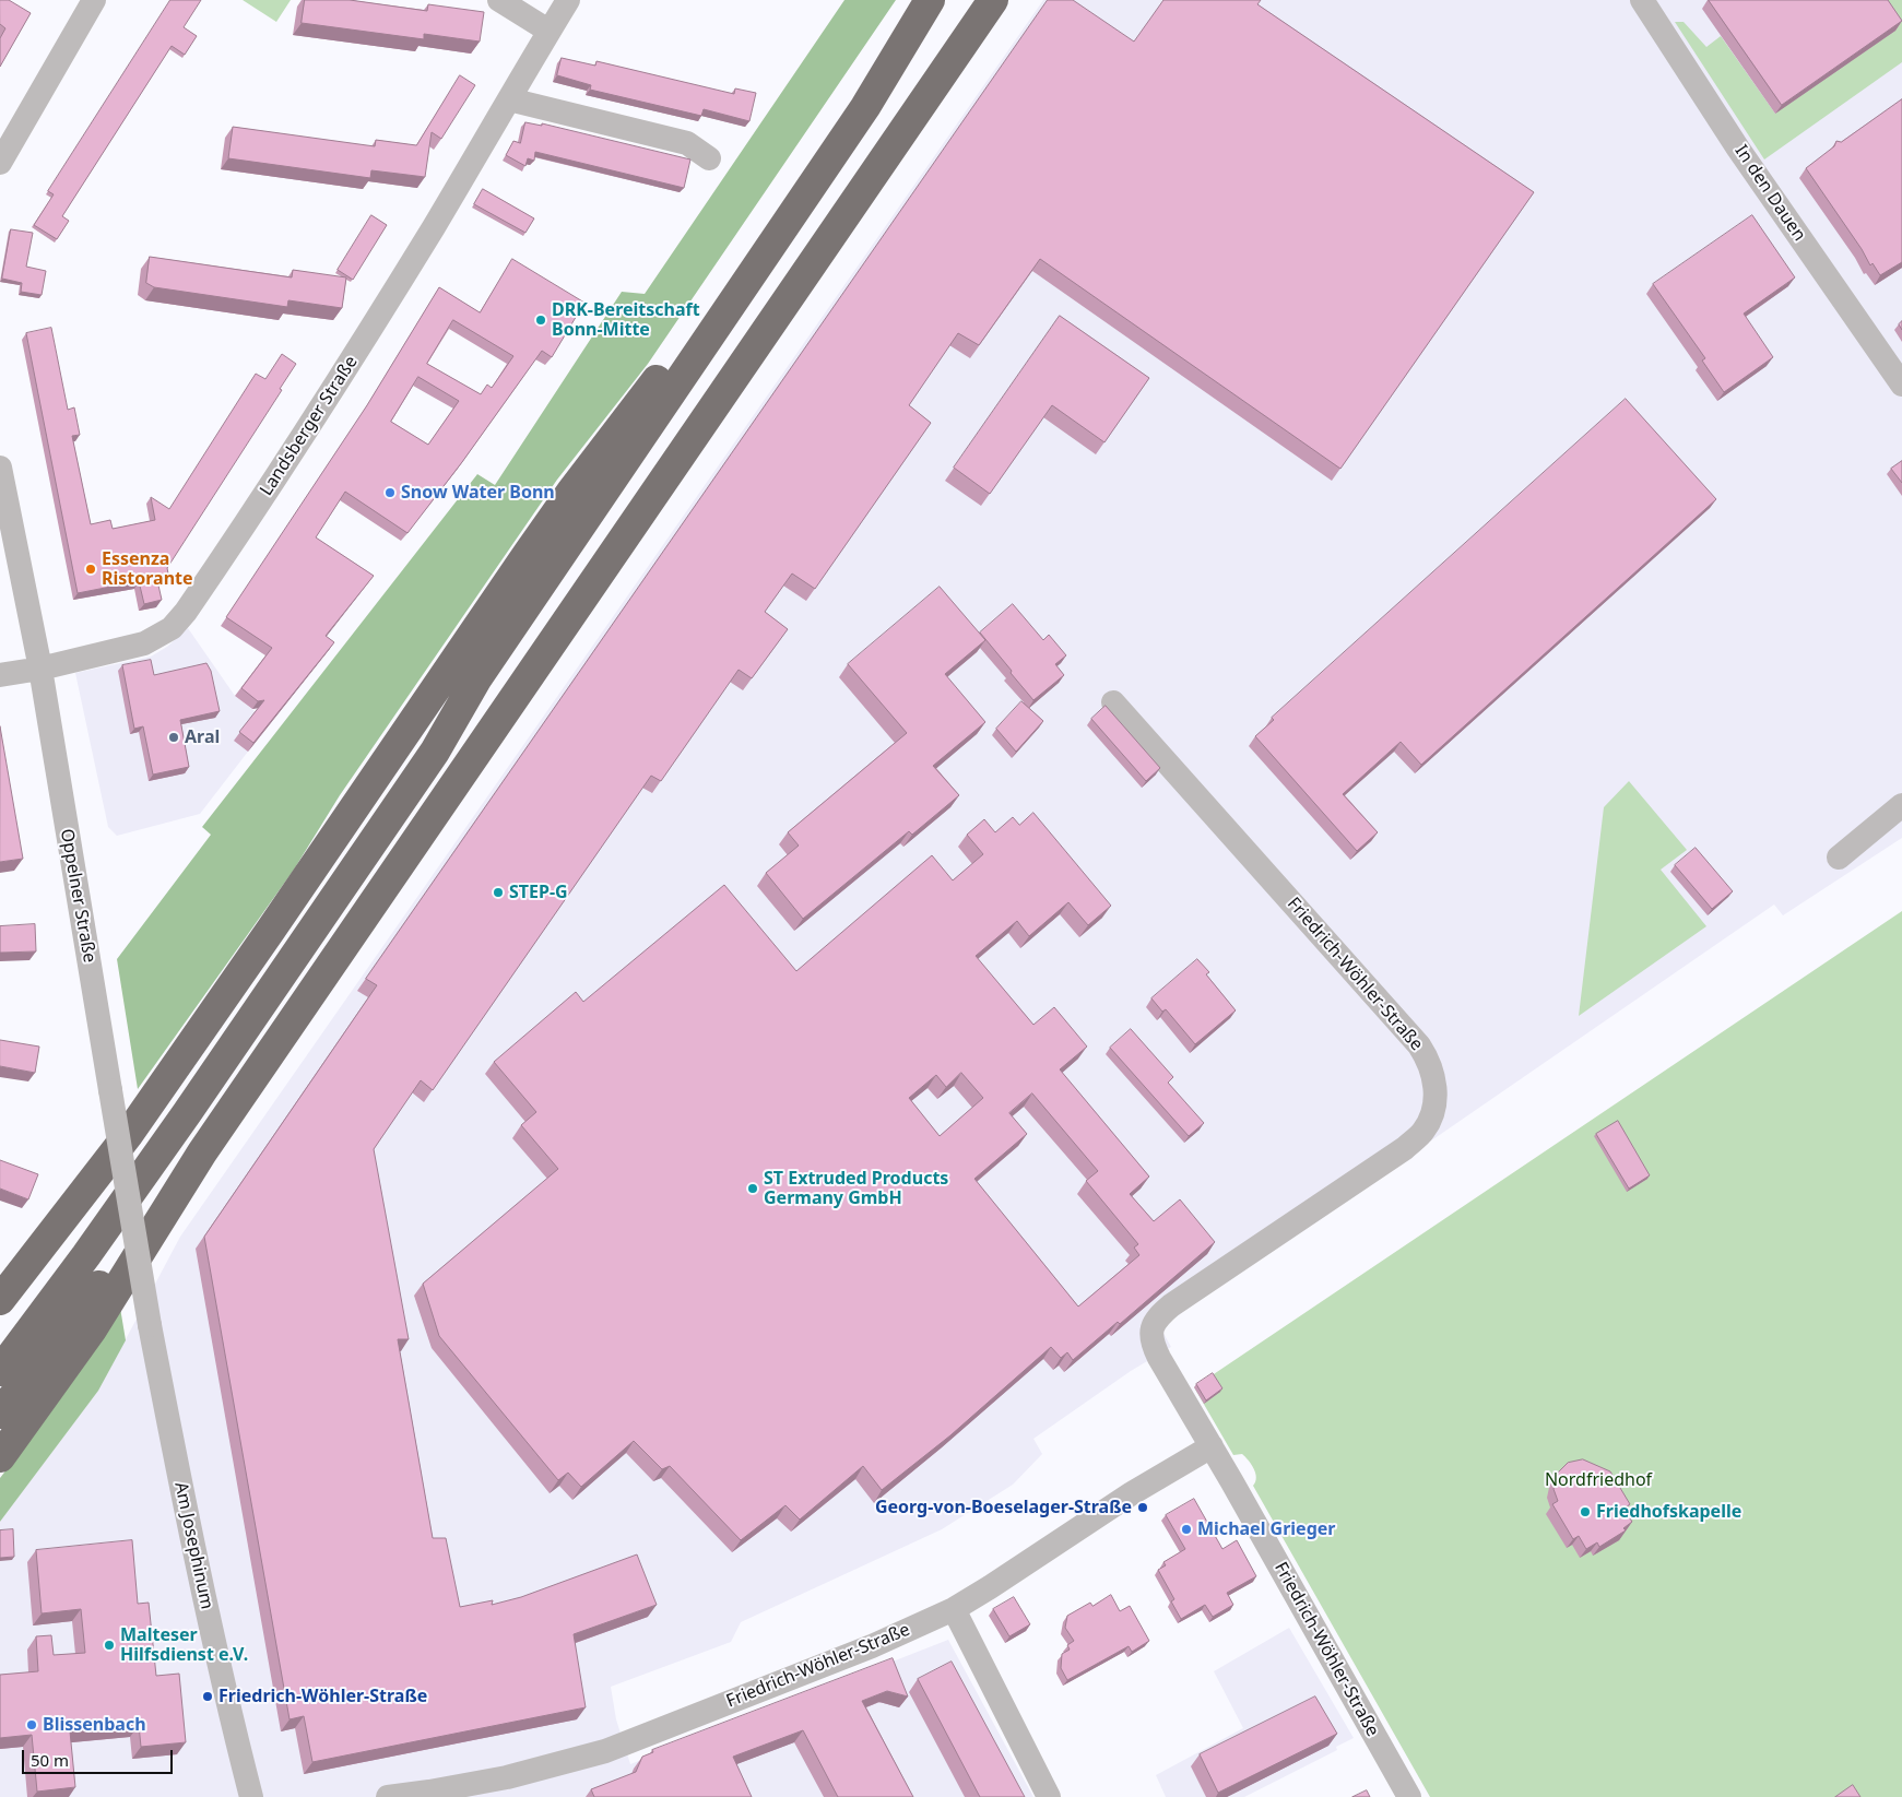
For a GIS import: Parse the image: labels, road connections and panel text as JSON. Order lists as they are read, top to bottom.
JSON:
{
  "streets": {
    "street": [
      "In den Dauen",
      "Landsberger Straße",
      "Oppelner Straße",
      "Friedrich-Wöhler-Straße",
      "Am Josephinum"
    ]
  },
  "crossings": [
    ["Landsberger Straße", "Oppelner Straße"],
    ["Oppelner Straße", "Am Josephinum"]
  ],
  "parks": ["Nordfriedhof"],
  "places": [
    "DRK-Bereitschaft Bonn-Mitte",
    "Snow Water Bonn",
    "Essenza Ristorante",
    "Aral",
    "STEP-G",
    "ST Extruded Products Germany GmbH",
    "Georg-von-Boeselager-Straße",
    "Friedhofskapelle",
    "Michael Grieger",
    "Malteser Hilfsdienst e.V.",
    "Friedrich-Wöhler-Straße",
    "Blissenbach"
  ],
  "scale_bar": "50 m"
}
